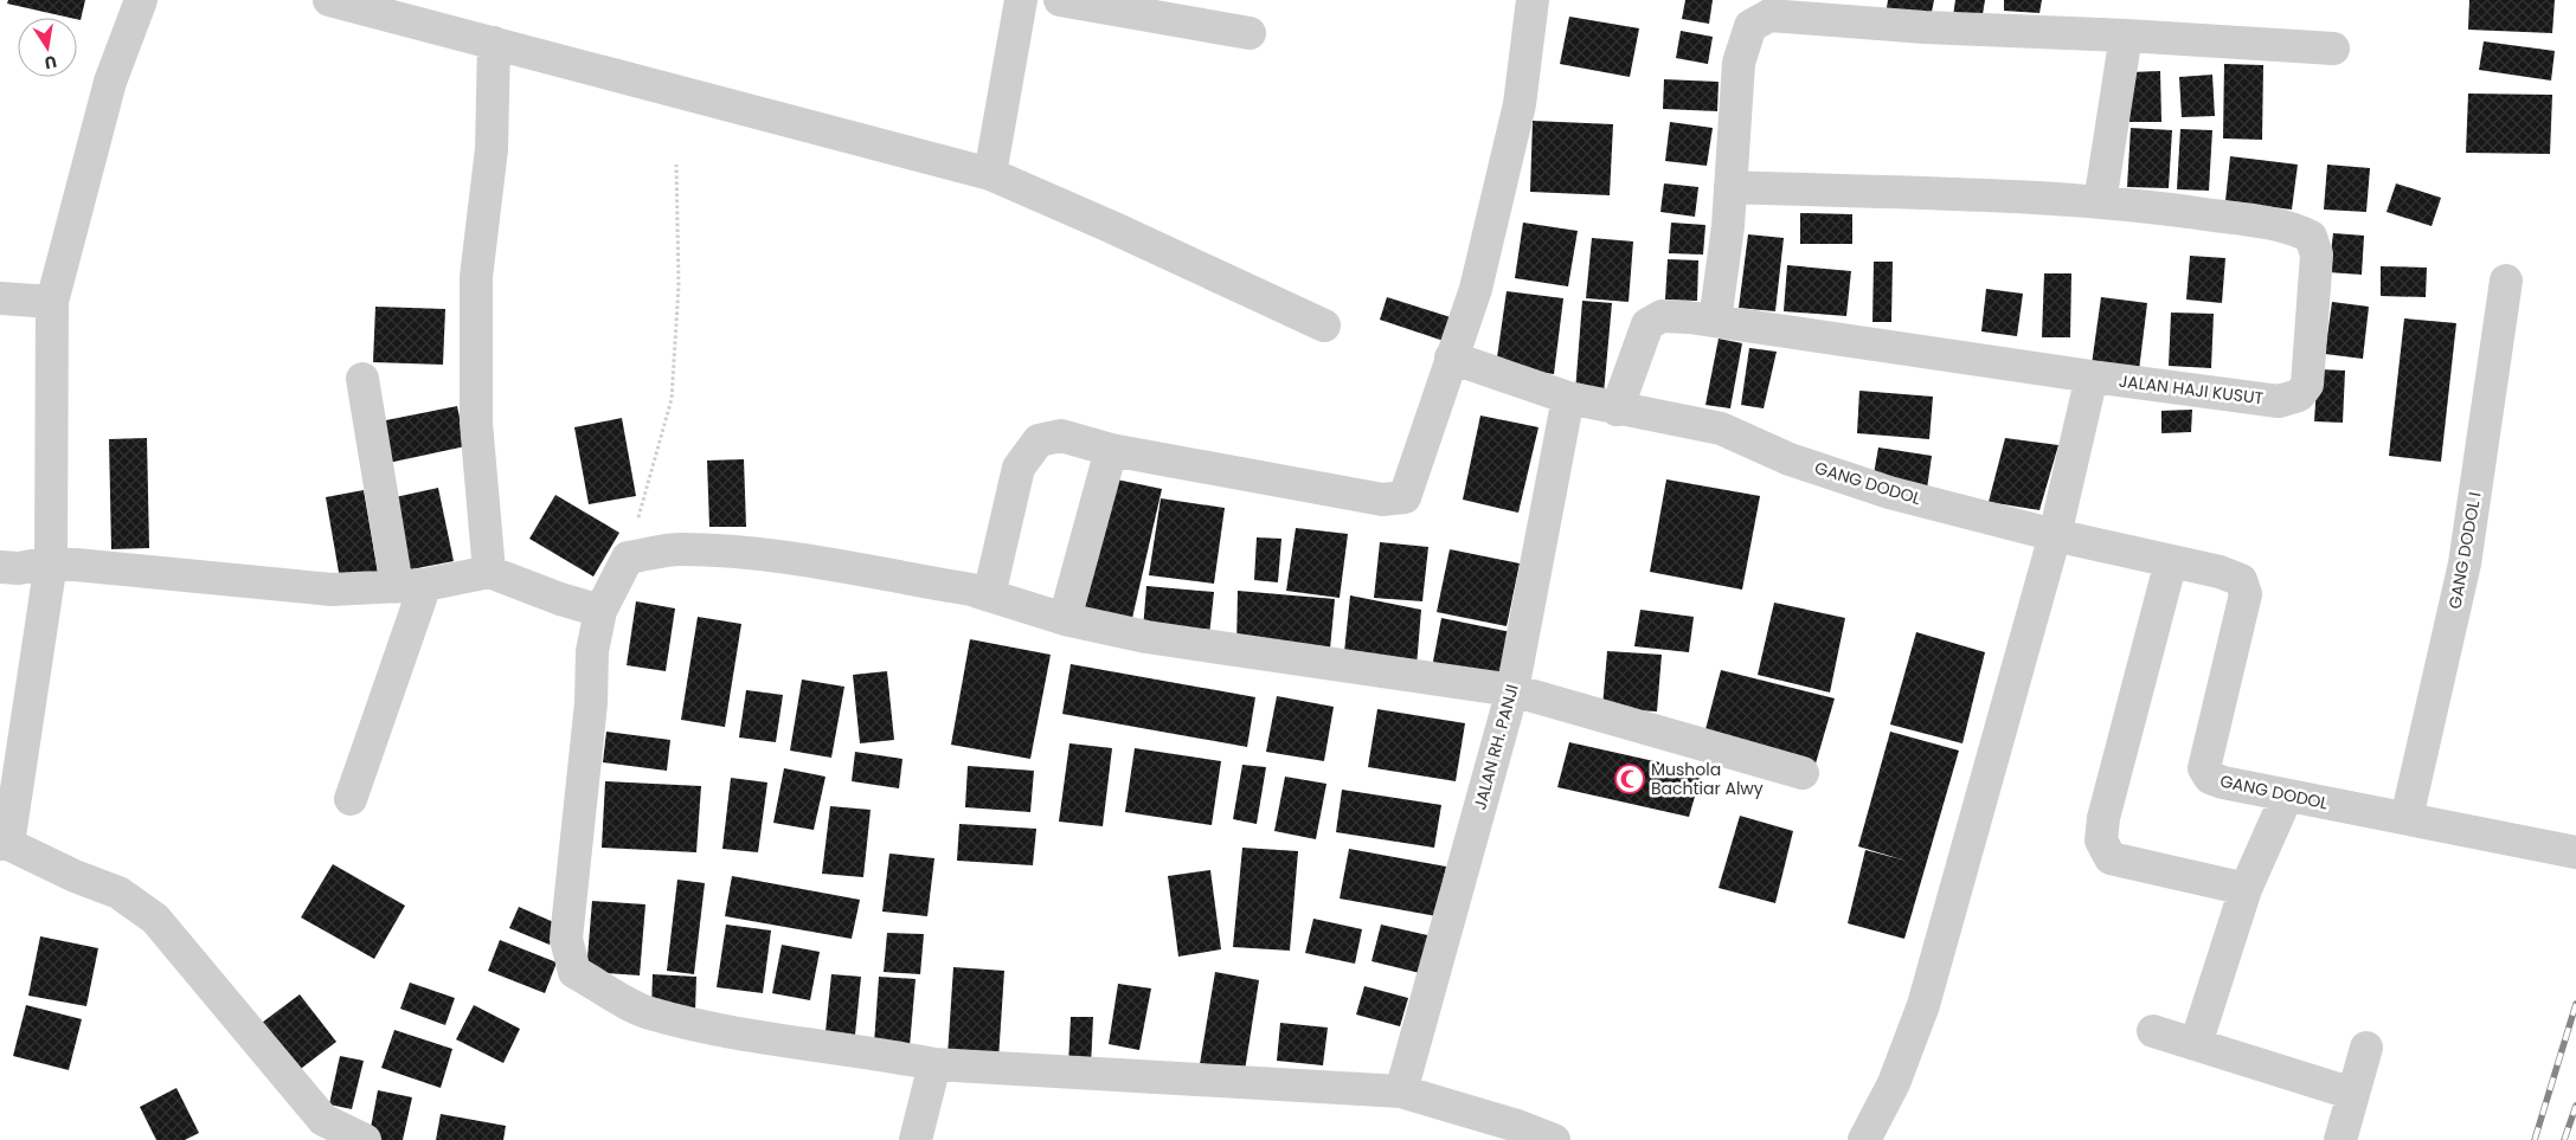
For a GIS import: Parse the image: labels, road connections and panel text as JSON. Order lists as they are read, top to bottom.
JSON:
{
  "streets": {
    "street": [
      "JALAN HAJI KUSUT",
      "GANG DODOL",
      "GANG DODOL I",
      "JALAN RH. PANJI"
    ]
  },
  "crossings": [
    ["JALAN HAJI KUSUT", "GANG DODOL"],
    ["GANG DODOL", "GANG DODOL I"],
    ["GANG DODOL", "JALAN RH. PANJI"]
  ],
  "places": {
    "mosque": ["Mushola Bachtiar Alwy"]
  },
  "north": "bottom"
}
